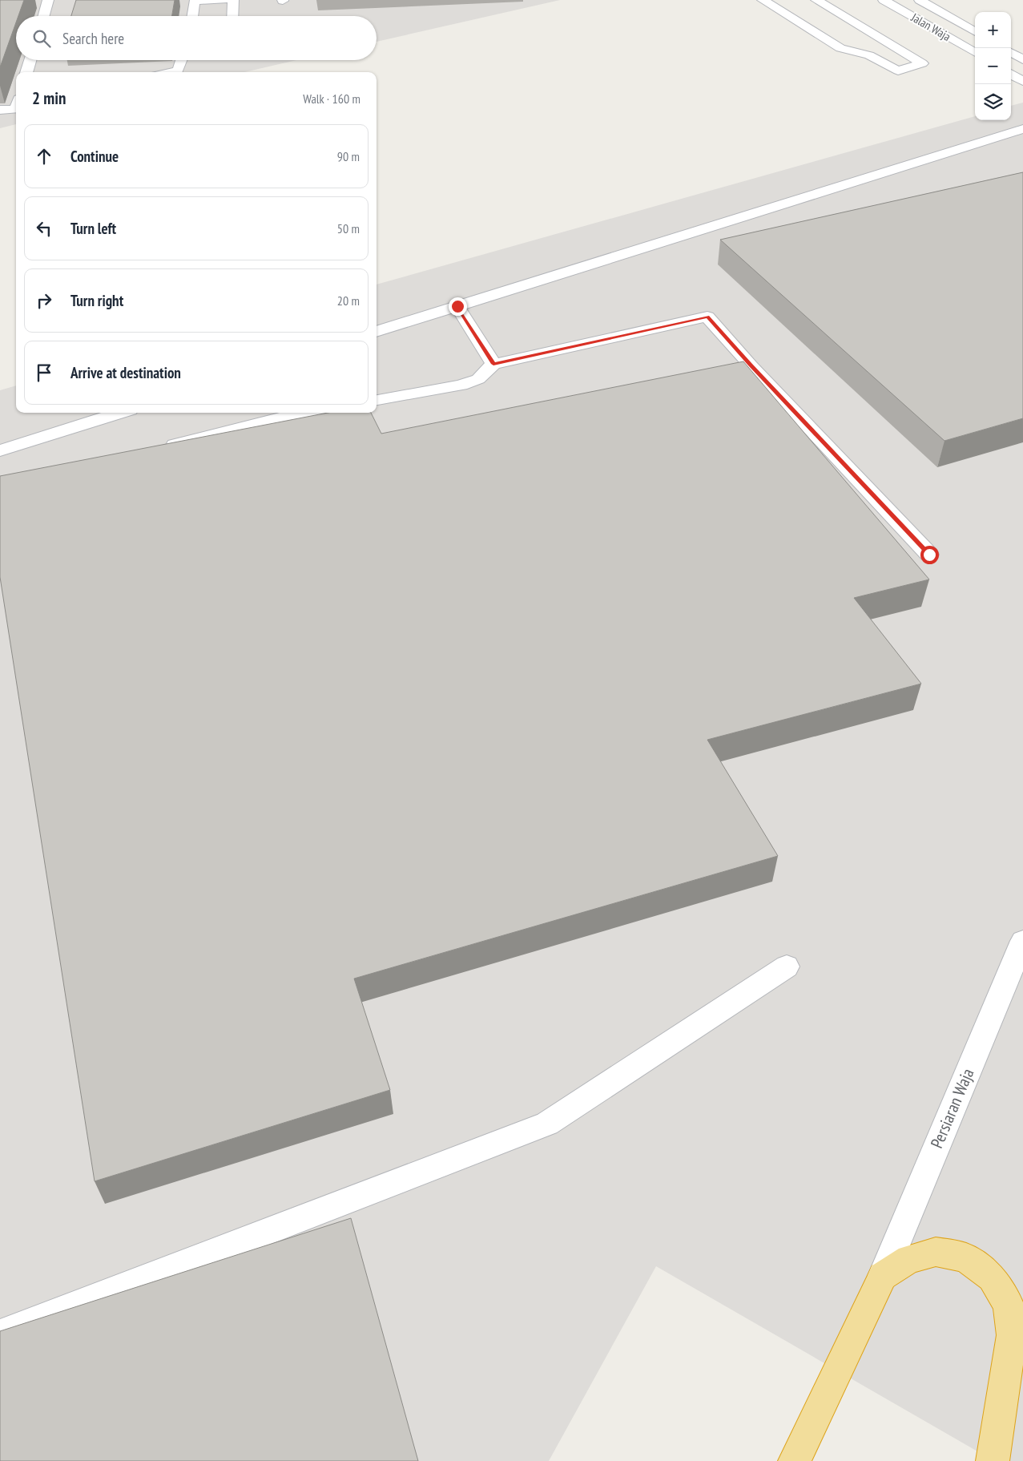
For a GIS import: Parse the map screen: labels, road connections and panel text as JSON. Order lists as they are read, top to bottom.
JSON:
{
  "streets": {
    "street": ["Jalan Waja", "Persiaran Waja"]
  },
  "page": {
    "map_buttons": ["+", "−"],
    "search": "Search here",
    "heading": ["2 min", "Walk · 160 m"],
    "list": [
      ["Continue", "90 m"],
      ["Turn left", "50 m"],
      ["Turn right", "20 m"],
      "Arrive at destination"
    ]
  }
}
